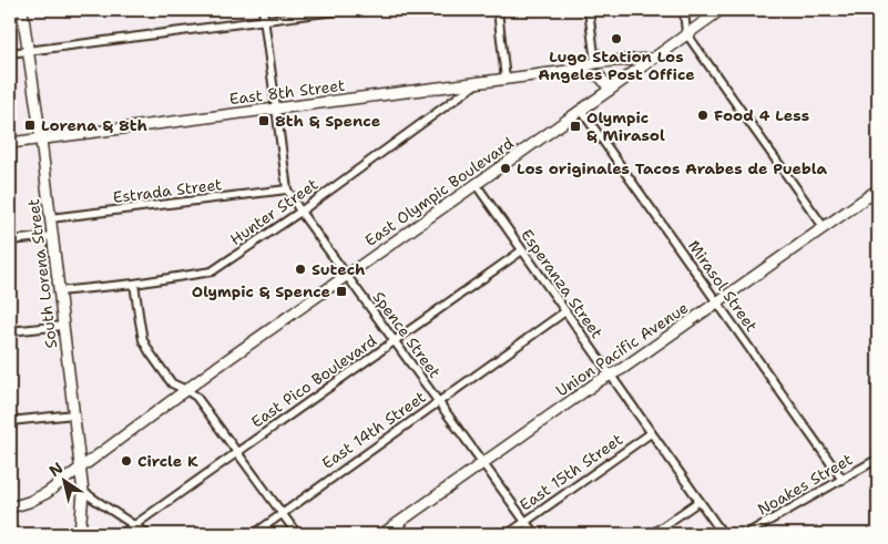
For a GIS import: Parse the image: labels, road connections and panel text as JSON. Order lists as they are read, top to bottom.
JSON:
{
  "streets": {
    "main road": [
      "East 8th Street",
      "East Olympic Boulevard",
      "South Lorena Street",
      "Union Pacific Avenue"
    ],
    "street": [
      "Estrada Street",
      "Hunter Street",
      "Esperanza Street",
      "Mirasol Street",
      "Spence Street",
      "East Pico Boulevard",
      "East 14th Street",
      "East 15th Street",
      "Noakes Street"
    ]
  },
  "crossings": [
    ["East 8th Street", "East Olympic Boulevard"],
    ["East 8th Street", "Hunter Street"],
    ["East 8th Street", "South Lorena Street"],
    ["East 8th Street", "Spence Street"],
    ["Estrada Street", "South Lorena Street"],
    ["Estrada Street", "Spence Street"],
    ["East Olympic Boulevard", "South Lorena Street"],
    ["East Olympic Boulevard", "Esperanza Street"],
    ["East Olympic Boulevard", "Mirasol Street"],
    ["East Olympic Boulevard", "Spence Street"],
    ["Hunter Street", "South Lorena Street"],
    ["Hunter Street", "Spence Street"],
    ["Esperanza Street", "Union Pacific Avenue"],
    ["Esperanza Street", "East Pico Boulevard"],
    ["Esperanza Street", "East 14th Street"],
    ["Esperanza Street", "East 15th Street"],
    ["Mirasol Street", "Union Pacific Avenue"],
    ["Mirasol Street", "Noakes Street"],
    ["Spence Street", "Union Pacific Avenue"],
    ["Spence Street", "East Pico Boulevard"],
    ["Spence Street", "East 14th Street"],
    ["Spence Street", "East 15th Street"]
  ],
  "places": {
    "other": [
      "Lugo Station Los Angeles Post Office",
      "Food 4 Less",
      "Los originales Tacos Arabes de Puebla",
      "Sutech",
      "Circle K"
    ],
    "transit": [
      "8th & Spence",
      "Lorena & 8th",
      "Olympic & Mirasol",
      "Olympic & Spence"
    ]
  },
  "north": "top left"
}
